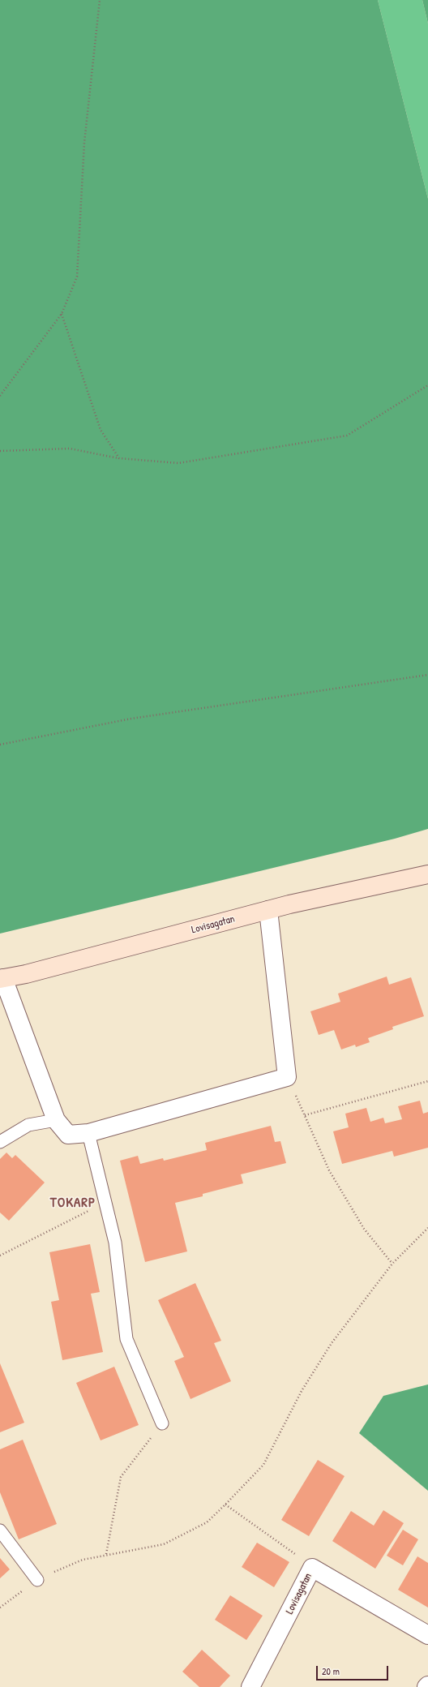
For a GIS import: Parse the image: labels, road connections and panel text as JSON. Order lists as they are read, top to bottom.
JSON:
{
  "streets": {
    "street": ["Lovisagatan"]
  },
  "districts": ["TOKARP"],
  "scale_bar": "20 m"
}
